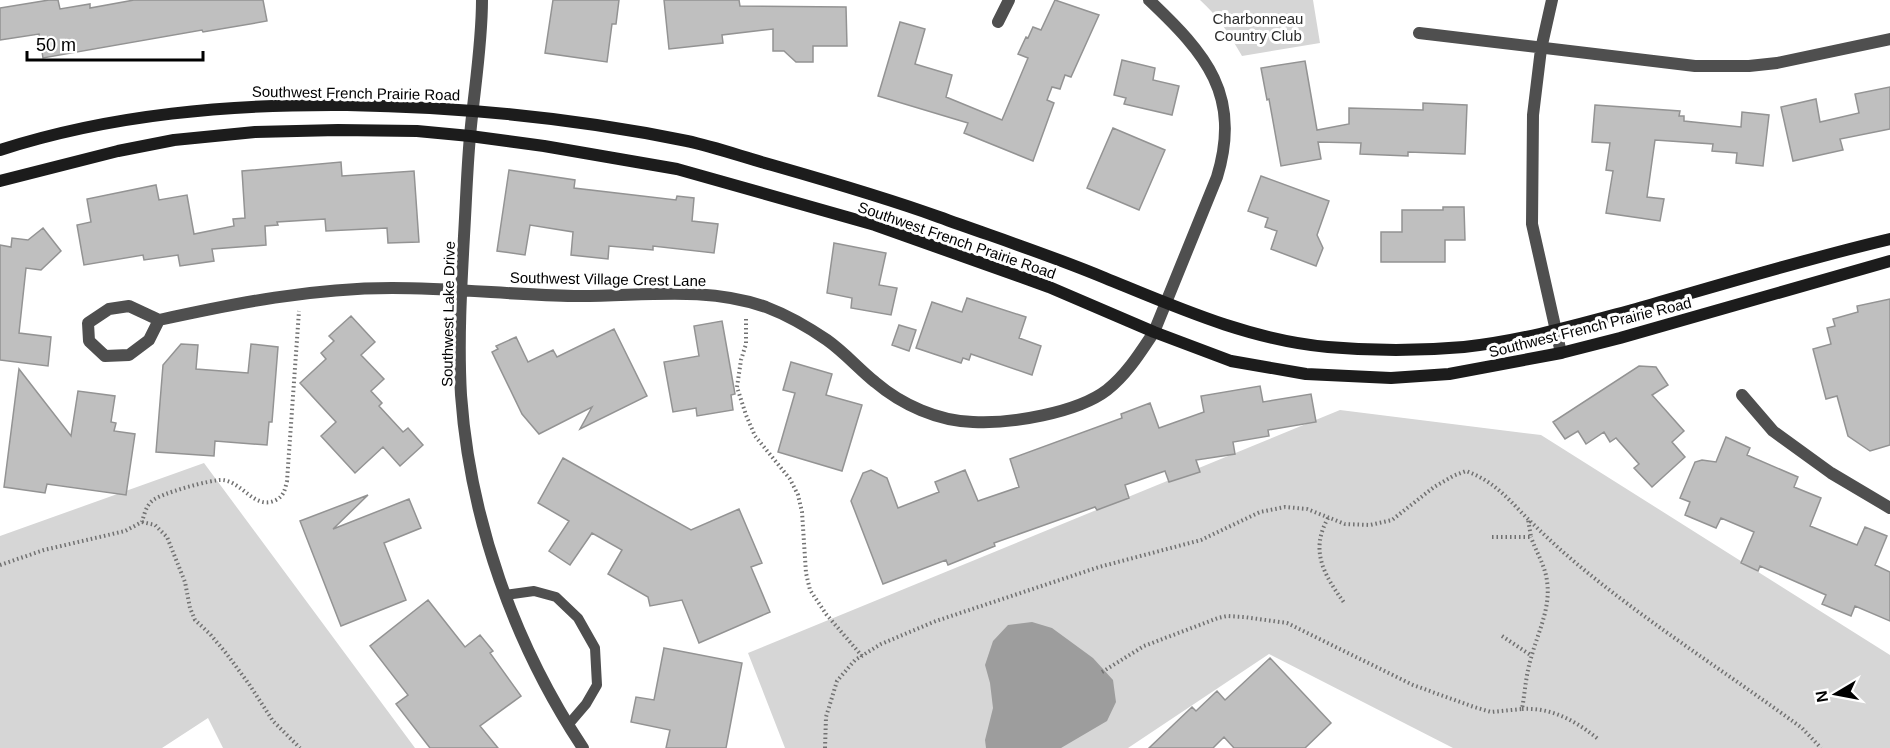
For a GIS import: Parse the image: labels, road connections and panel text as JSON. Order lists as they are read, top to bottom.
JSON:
{
  "streets": {
    "street": ["Southwest French Prairie Road", "Southwest Village Crest Lane", "Southwest Lake Drive"]
  },
  "crossings": [
    ["Southwest French Prairie Road", "Southwest Village Crest Lane"],
    ["Southwest French Prairie Road", "Southwest Lake Drive"],
    ["Southwest Village Crest Lane", "Southwest Lake Drive"]
  ],
  "parks": ["Charbonneau Country Club"],
  "scale_bar": "50 m",
  "north": "left"
}
